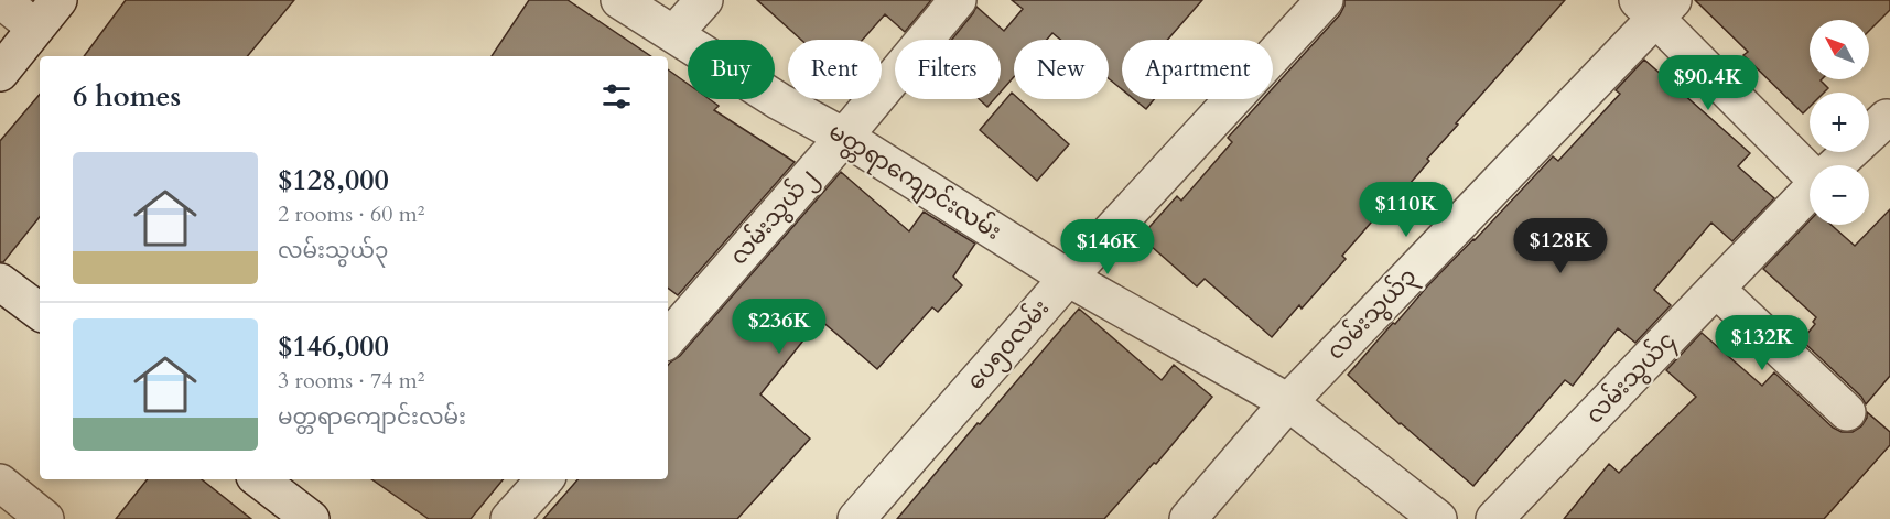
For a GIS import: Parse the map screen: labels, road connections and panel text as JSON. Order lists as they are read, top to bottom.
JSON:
{
  "streets": {
    "street": [
      "မတ္တရာကျောင်းလမ်း",
      "လမ်းသွယ်၂",
      "လမ်းသွယ်၃",
      "ပေ၅၀လမ်း",
      "လမ်းသွယ်၄"
    ]
  },
  "crossings": [
    ["မတ္တရာကျောင်းလမ်း", "လမ်းသွယ်၂"],
    ["မတ္တရာကျောင်းလမ်း", "လမ်းသွယ်၃"],
    ["မတ္တရာကျောင်းလမ်း", "ပေ၅၀လမ်း"]
  ],
  "north": "top left",
  "page": {
    "map_buttons": ["+", "−"],
    "chip": [
      "Buy",
      "Rent",
      "Filters",
      "New",
      "Apartment"
    ],
    "price": [
      "$90.4K",
      "$110K",
      "$128K",
      "$146K",
      "$236K",
      "$132K"
    ],
    "heading": "6 homes",
    "list": [
      {
        "name": "$128,000",
        "note": "2 rooms · 60 m² · လမ်းသွယ်၃"
      },
      {
        "name": "$146,000",
        "note": "3 rooms · 74 m² · မတ္တရာကျောင်းလမ်း"
      }
    ]
  }
}
